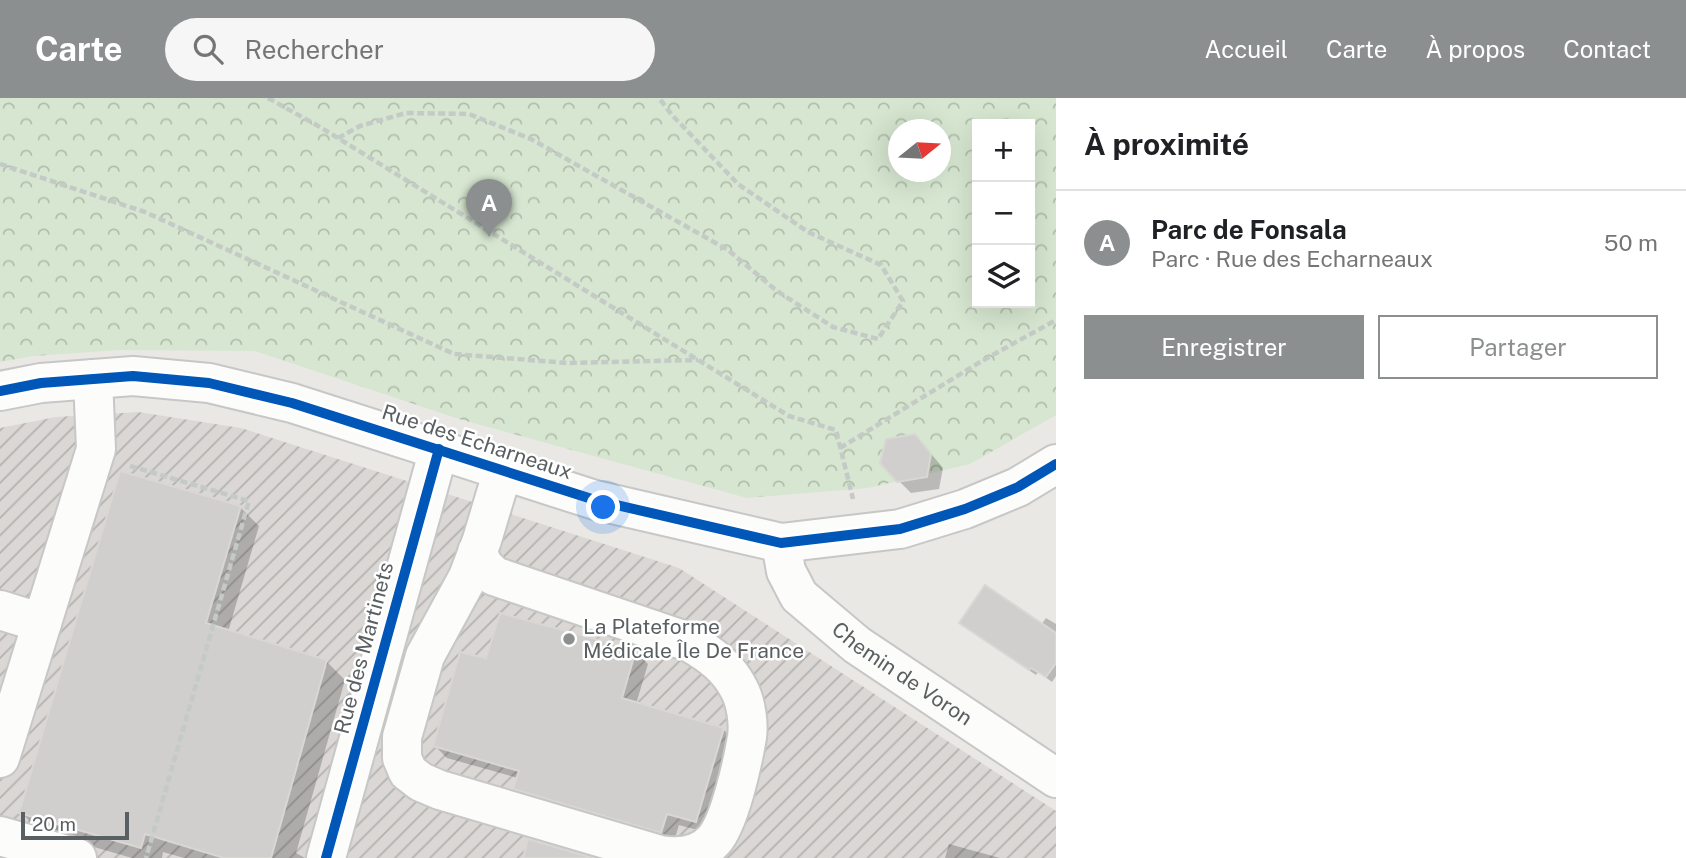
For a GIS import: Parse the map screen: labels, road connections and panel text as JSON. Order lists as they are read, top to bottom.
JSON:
{
  "streets": {
    "street": ["Rue des Echarneaux", "Rue des Martinets", "Chemin de Voron"]
  },
  "crossings": [
    ["Rue des Echarneaux", "Rue des Martinets"],
    ["Rue des Echarneaux", "Chemin de Voron"]
  ],
  "places": ["La Plateforme Médicale Île De France"],
  "scale_bar": "20 m",
  "north": "right",
  "page": {
    "header": "Carte",
    "search": "Rechercher",
    "nav": [
      "Accueil",
      "Carte",
      "À propos",
      "Contact"
    ],
    "heading": "À proximité",
    "map_buttons": ["+", "−"],
    "pins": "A",
    "list": [
      {
        "mark": "A",
        "name": "Parc de Fonsala",
        "note": "Parc · Rue des Echarneaux",
        "value": "50 m"
      }
    ],
    "buttons": ["Enregistrer", "Partager"],
    "scale": "20 m"
  }
}
